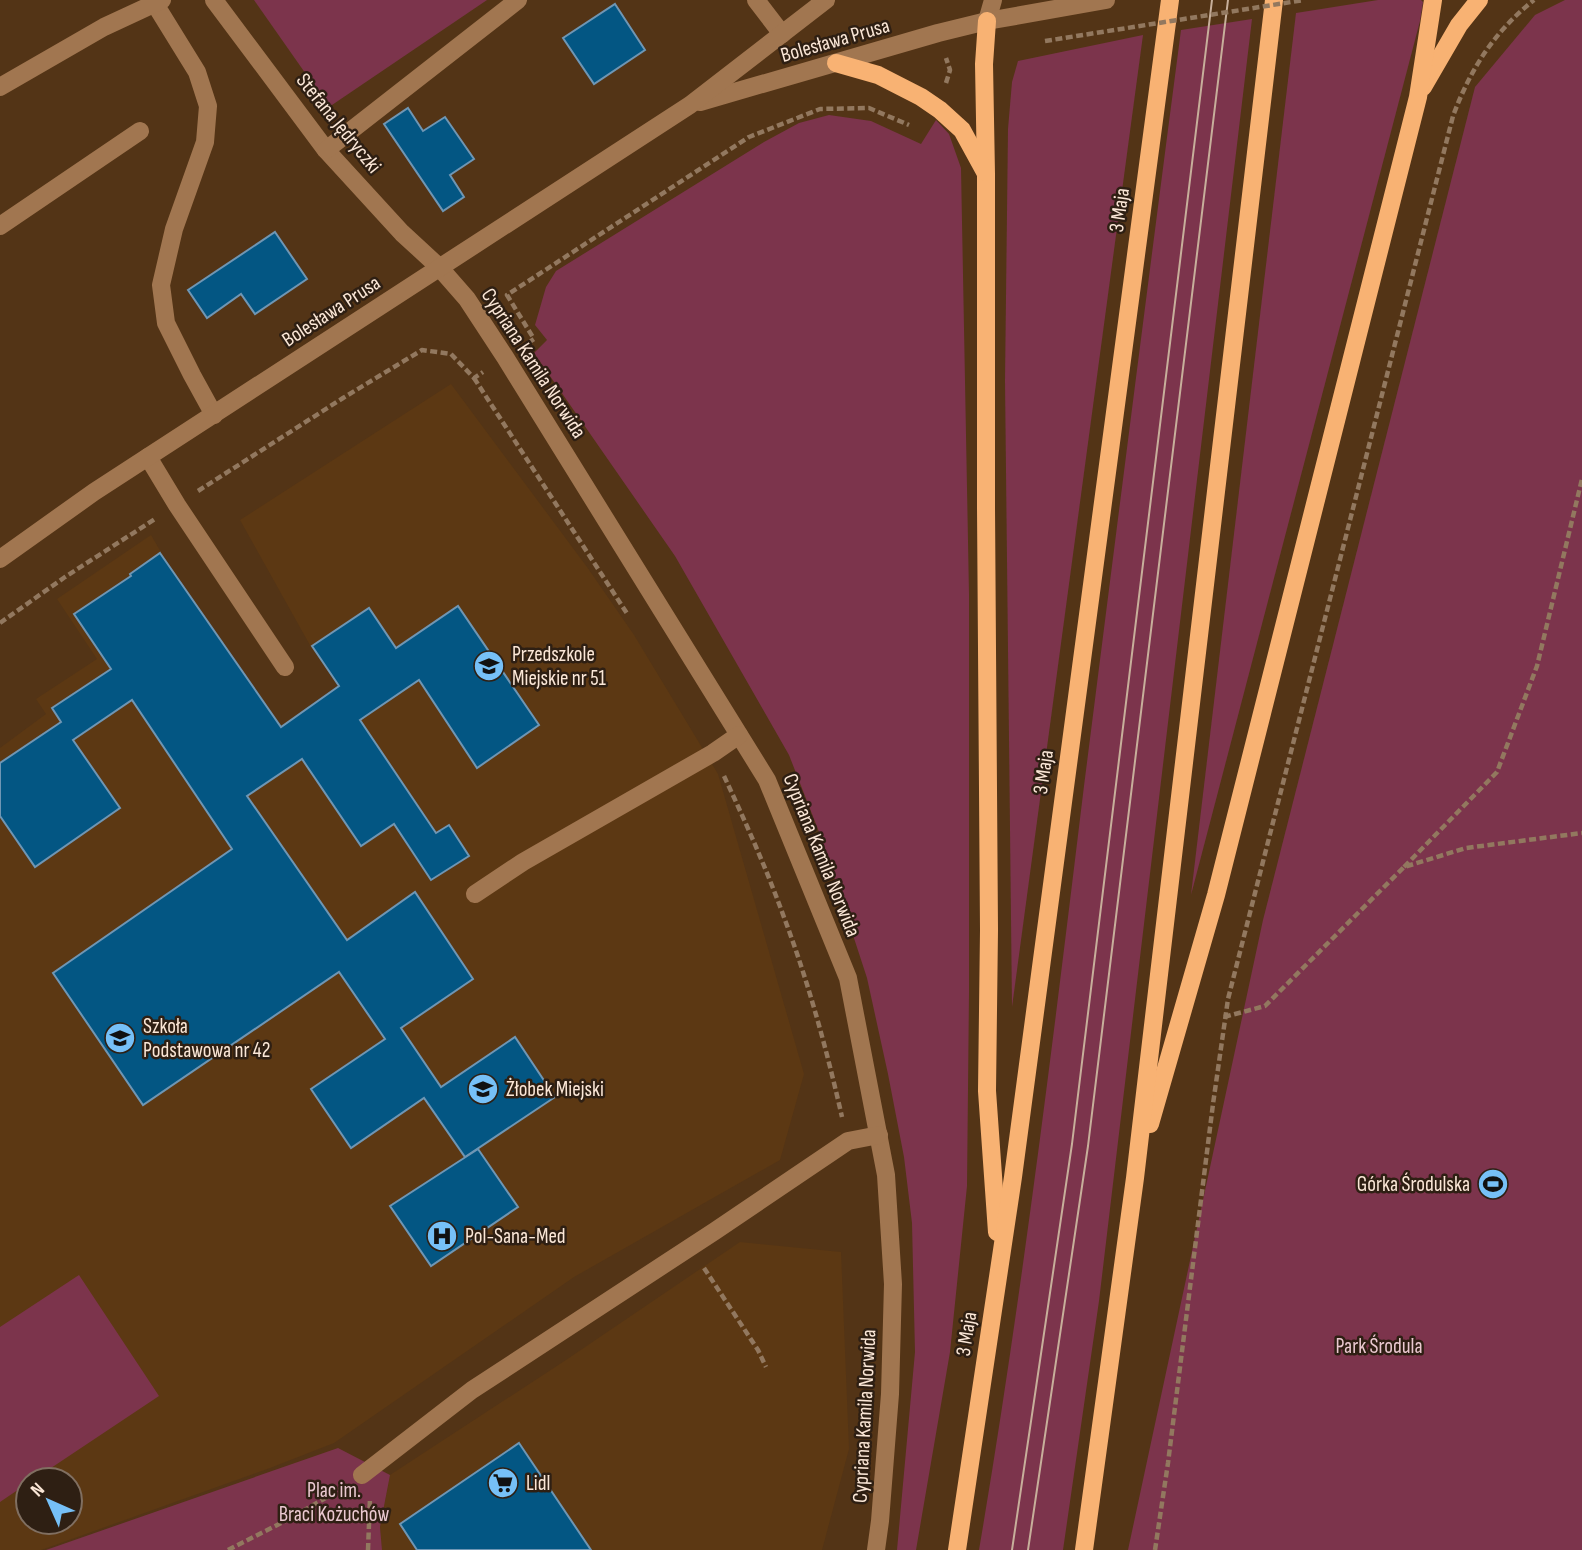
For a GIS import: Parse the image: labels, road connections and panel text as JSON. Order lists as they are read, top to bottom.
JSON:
{
  "streets": {
    "main road": ["3 Maja"],
    "street": ["Bolesława Prusa", "Stefana Jędryczki", "Cypriana Kamila Norwida"]
  },
  "crossings": [
    ["Bolesława Prusa", "Stefana Jędryczki"],
    ["Bolesława Prusa", "Cypriana Kamila Norwida"],
    ["Stefana Jędryczki", "Cypriana Kamila Norwida"]
  ],
  "parks": ["Park Środula", "Plac im. Braci Kożuchów"],
  "places": {
    "school or university": ["Przedszkole Miejskie nr 51", "Szkoła Podstawowa nr 42", "Żłobek Miejski"],
    "sports": ["Górka Środulska"],
    "hospital": ["Pol-Sana-Med"],
    "supermarket": ["Lidl"]
  },
  "north": "top left"
}
